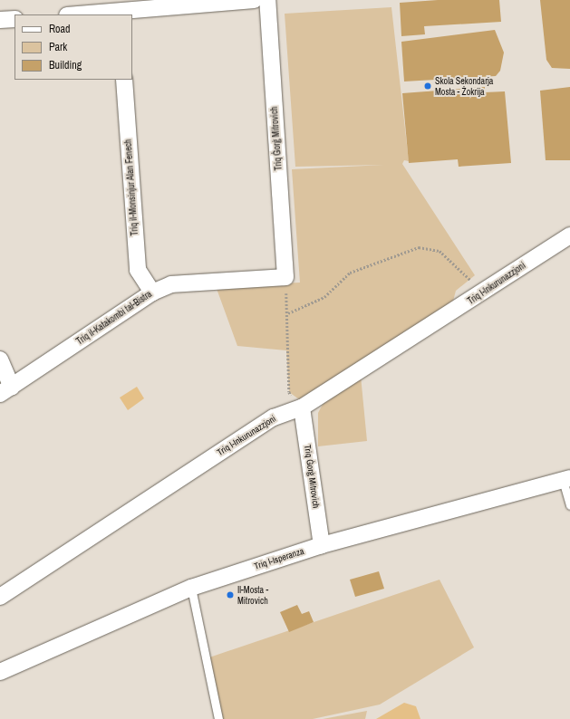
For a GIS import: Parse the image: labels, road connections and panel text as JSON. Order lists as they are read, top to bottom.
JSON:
{
  "streets": {
    "street": [
      "Triq Ġorġ Mitrovich",
      "Triq il-Monsinjur Alan Fenech",
      "Triq l-Inkurunazzjoni",
      "Triq il-Katakombi tal-Bistra",
      "Triq l-Isperanza"
    ]
  },
  "crossings": [
    ["Triq Ġorġ Mitrovich", "Triq l-Inkurunazzjoni"],
    ["Triq Ġorġ Mitrovich", "Triq il-Katakombi tal-Bistra"],
    ["Triq Ġorġ Mitrovich", "Triq l-Isperanza"],
    ["Triq il-Monsinjur Alan Fenech", "Triq il-Katakombi tal-Bistra"]
  ],
  "places": ["Skola Sekondarja Mosta - Żokrija", "Il-Mosta - Mitrovich"],
  "legend": ["Road", "Park", "Building"]
}
